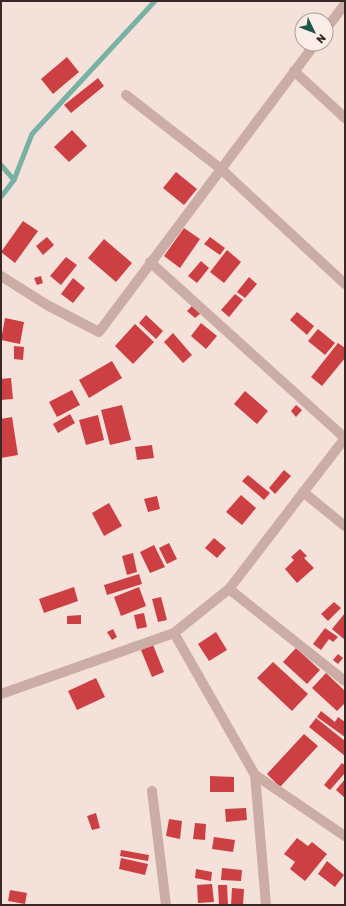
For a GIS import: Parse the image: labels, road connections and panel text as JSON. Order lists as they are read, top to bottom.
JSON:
{
  "north": "bottom right"
}
